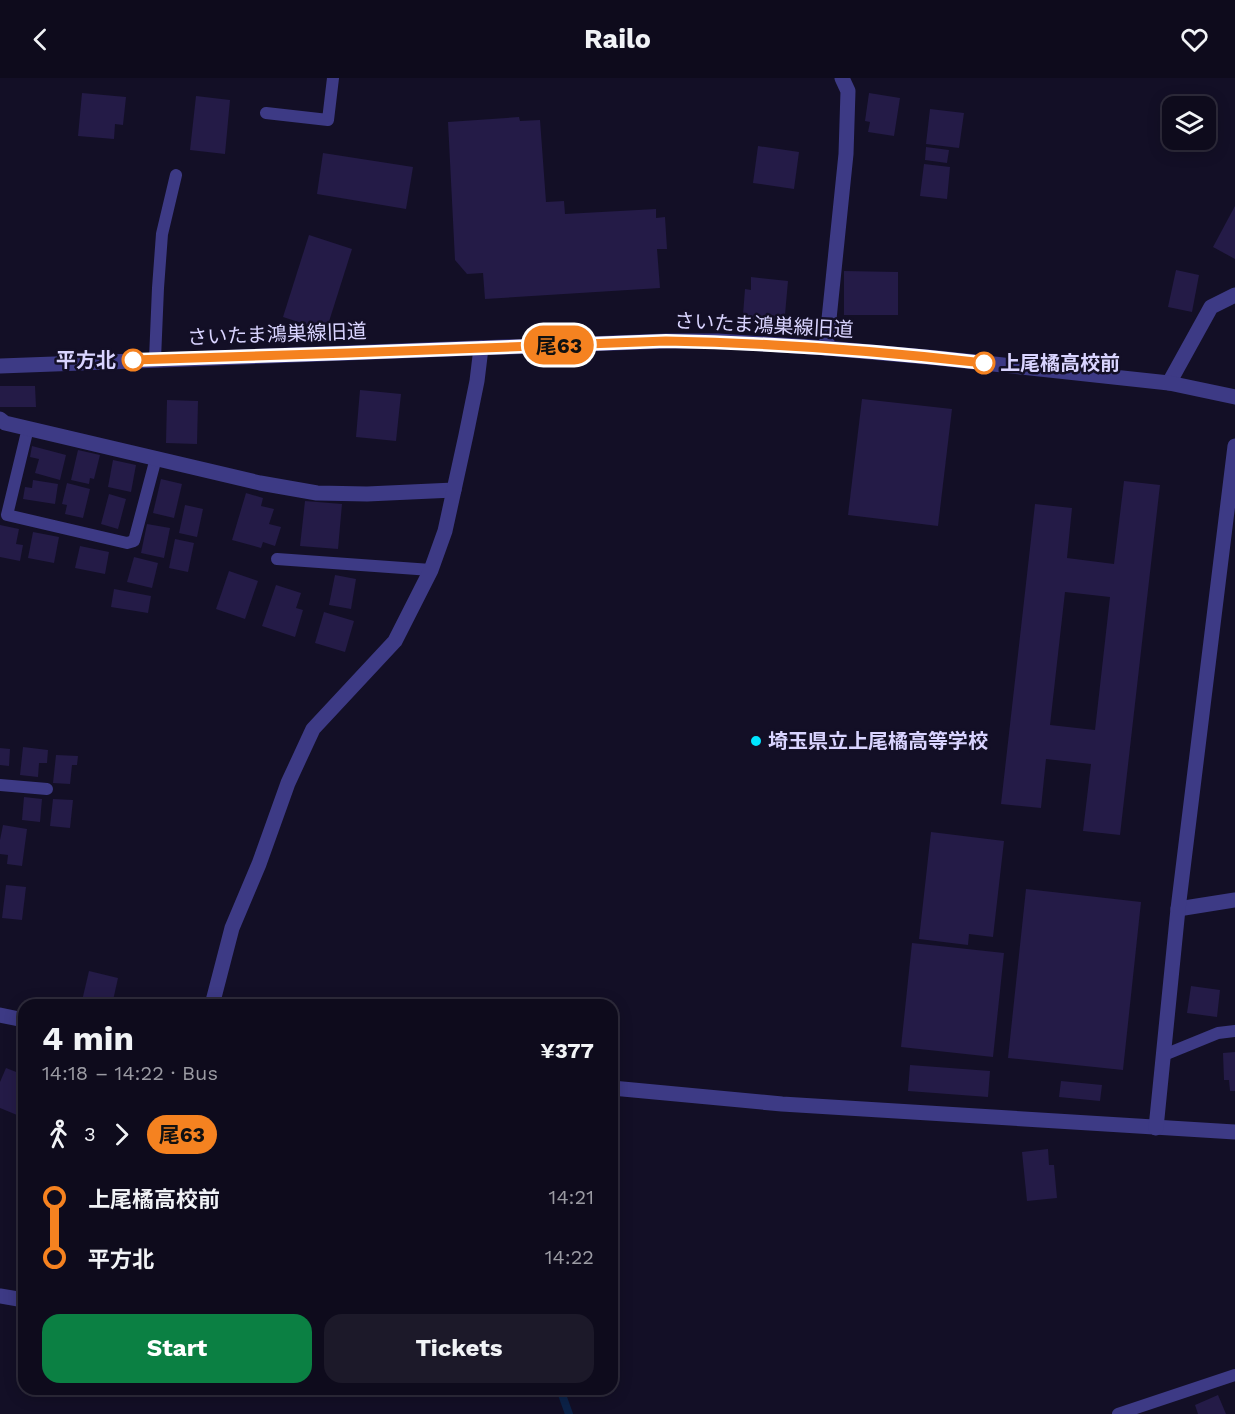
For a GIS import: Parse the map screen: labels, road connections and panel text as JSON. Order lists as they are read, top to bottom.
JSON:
{
  "streets": {
    "street": ["さいたま鴻巣線旧道"]
  },
  "places": ["平方北", "上尾橘高校前", "埼玉県立上尾橘高等学校"],
  "lines": ["bus line 尾63"],
  "page": {
    "header": "Railo",
    "on_map": "尾63",
    "heading": ["4 min", "14:18 – 14:22 · Bus", "¥377"],
    "legs": ["3", "尾63"],
    "list": [
      {
        "name": "上尾橘高校前",
        "value": "14:21"
      },
      {
        "name": "平方北",
        "value": "14:22"
      }
    ],
    "buttons": ["Start", "Tickets"]
  }
}
